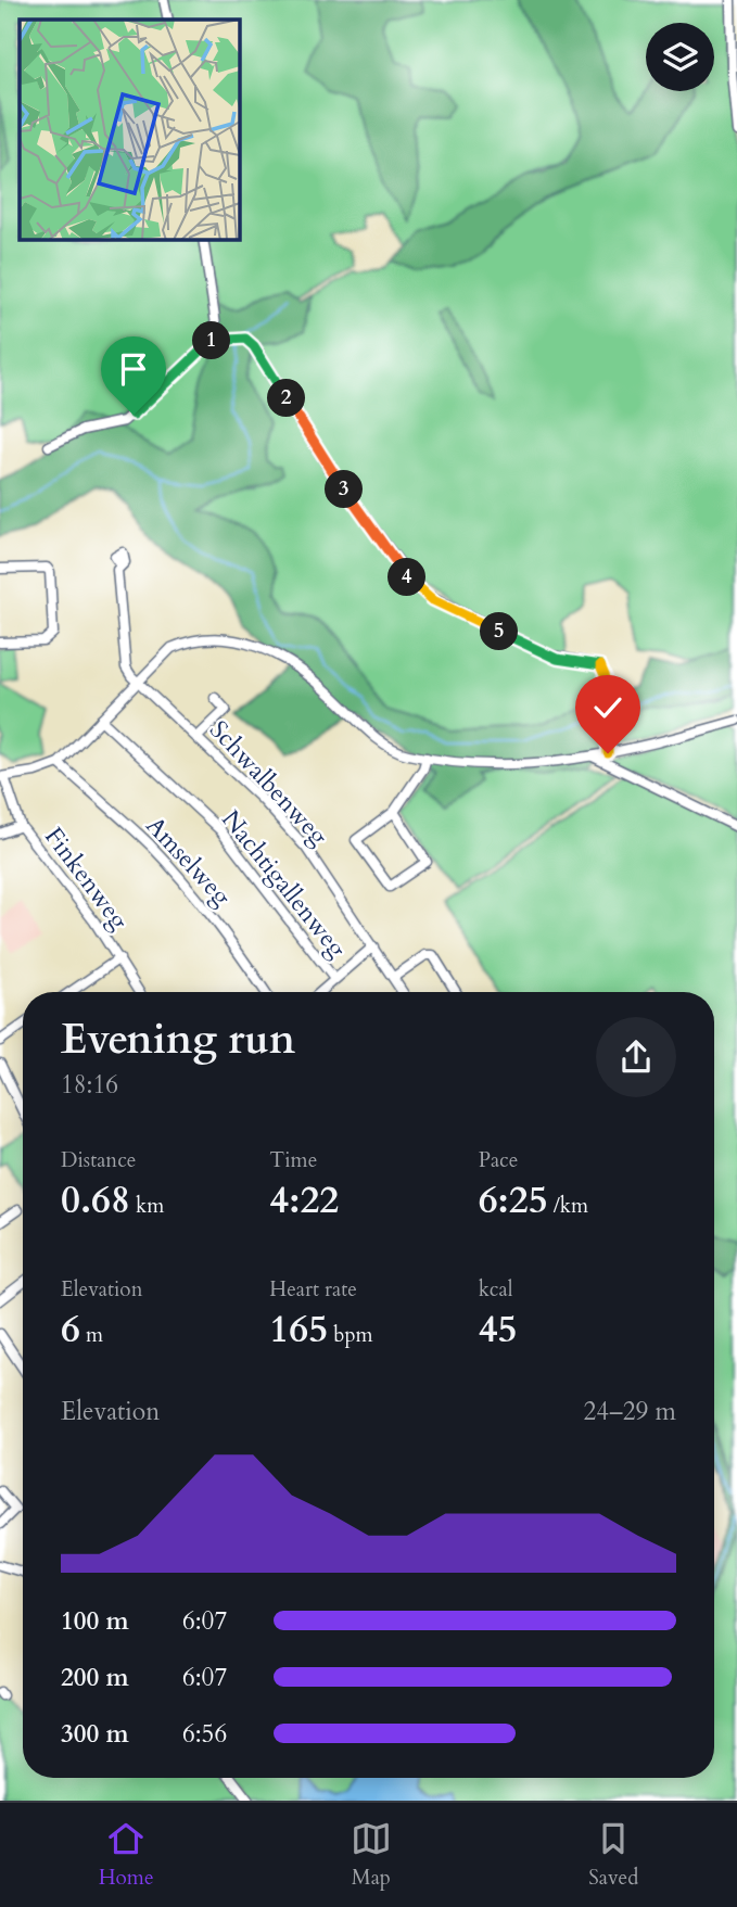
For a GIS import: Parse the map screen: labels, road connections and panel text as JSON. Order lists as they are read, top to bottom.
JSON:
{
  "streets": {
    "street": [
      "Schwalbenweg",
      "Amselweg",
      "Finkenweg",
      "Nachtigallenweg"
    ]
  },
  "page": {
    "pins": [
      "1",
      "2",
      "3",
      "4",
      "5"
    ],
    "heading": ["Evening run", "18:16"],
    "stats": [
      ["Distance", "0.68 km"],
      ["Time", "4:22"],
      ["Pace", "6:25 /km"],
      ["Elevation", "6 m"],
      ["Heart rate", "165 bpm"],
      ["kcal", "45"]
    ],
    "chart": ["Elevation", "24–29 m"],
    "list": [
      {
        "name": "100 m",
        "note": "6:07"
      },
      {
        "name": "200 m",
        "note": "6:07"
      },
      {
        "name": "300 m",
        "note": "6:56"
      }
    ],
    "tabs": ["Home", "Map", "Saved"]
  }
}
